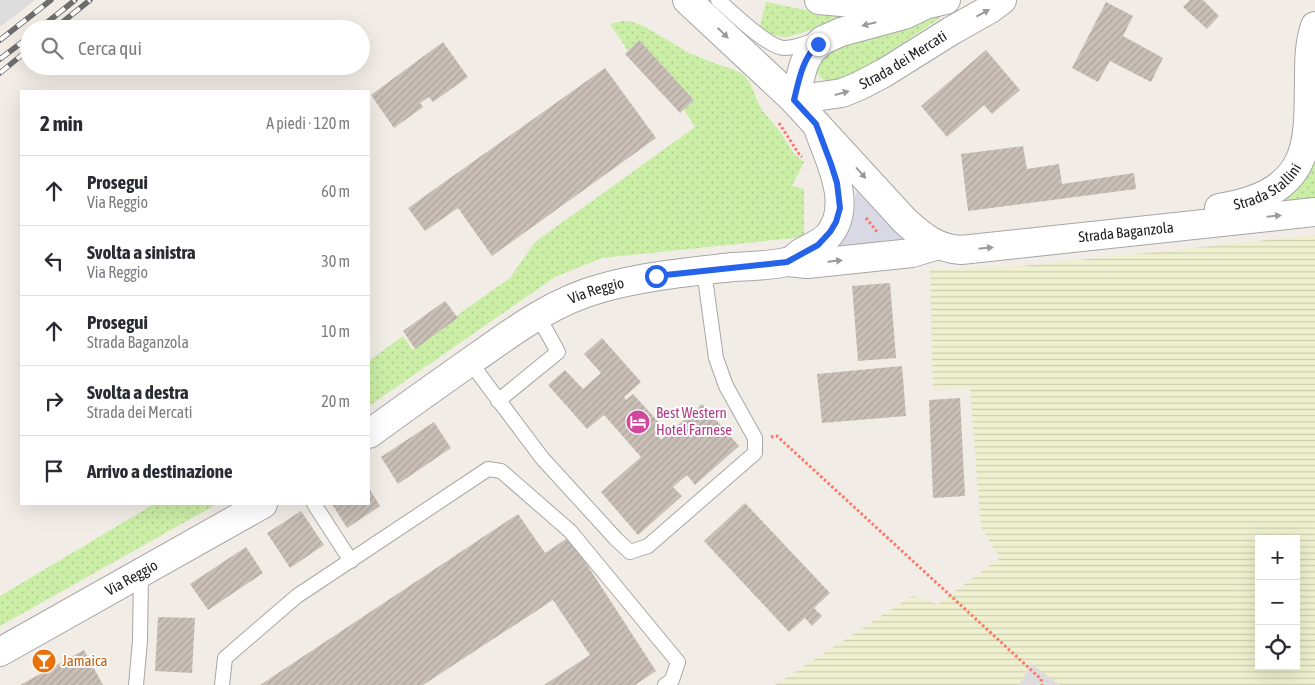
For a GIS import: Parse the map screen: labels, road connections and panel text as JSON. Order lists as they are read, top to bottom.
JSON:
{
  "streets": {
    "street": [
      "Strada dei Mercati",
      "Strada Stallini",
      "Strada Baganzola",
      "Via Reggio"
    ]
  },
  "crossings": [
    ["Strada dei Mercati", "Strada Baganzola"],
    ["Strada Stallini", "Strada Baganzola"],
    ["Strada Baganzola", "Via Reggio"]
  ],
  "one_way": ["Strada Baganzola"],
  "places": {
    "hotel": ["Best Western Hotel Farnese"],
    "bar": ["Jamaica"]
  },
  "page": {
    "search": "Cerca qui",
    "heading": ["2 min", "A piedi · 120 m"],
    "list": [
      ["Prosegui", "Via Reggio", "60 m"],
      ["Svolta a sinistra", "Via Reggio", "30 m"],
      ["Prosegui", "Strada Baganzola", "10 m"],
      ["Svolta a destra", "Strada dei Mercati", "20 m"],
      "Arrivo a destinazione"
    ],
    "map_buttons": ["+", "−"]
  }
}
